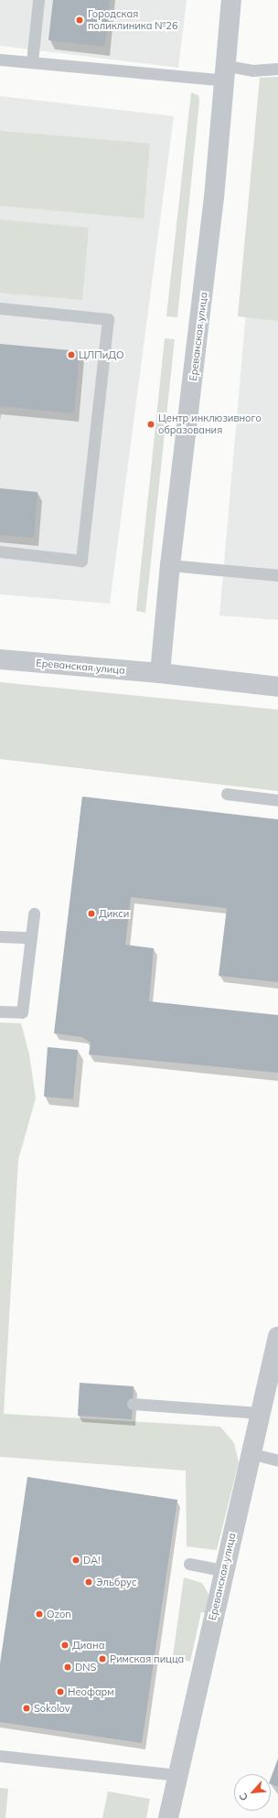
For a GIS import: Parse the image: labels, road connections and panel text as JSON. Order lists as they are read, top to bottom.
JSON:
{
  "streets": {
    "street": ["Ереванская улица"]
  },
  "places": [
    "Городская поликлиника №26",
    "ЦЛПиДО",
    "Центр инклюзивного образования",
    "Дикси",
    "DA!",
    "Эльбрус",
    "Ozon",
    "Диана",
    "Римская пицца",
    "DNS",
    "Неофарм",
    "Sokolov"
  ],
  "north": "bottom left"
}
